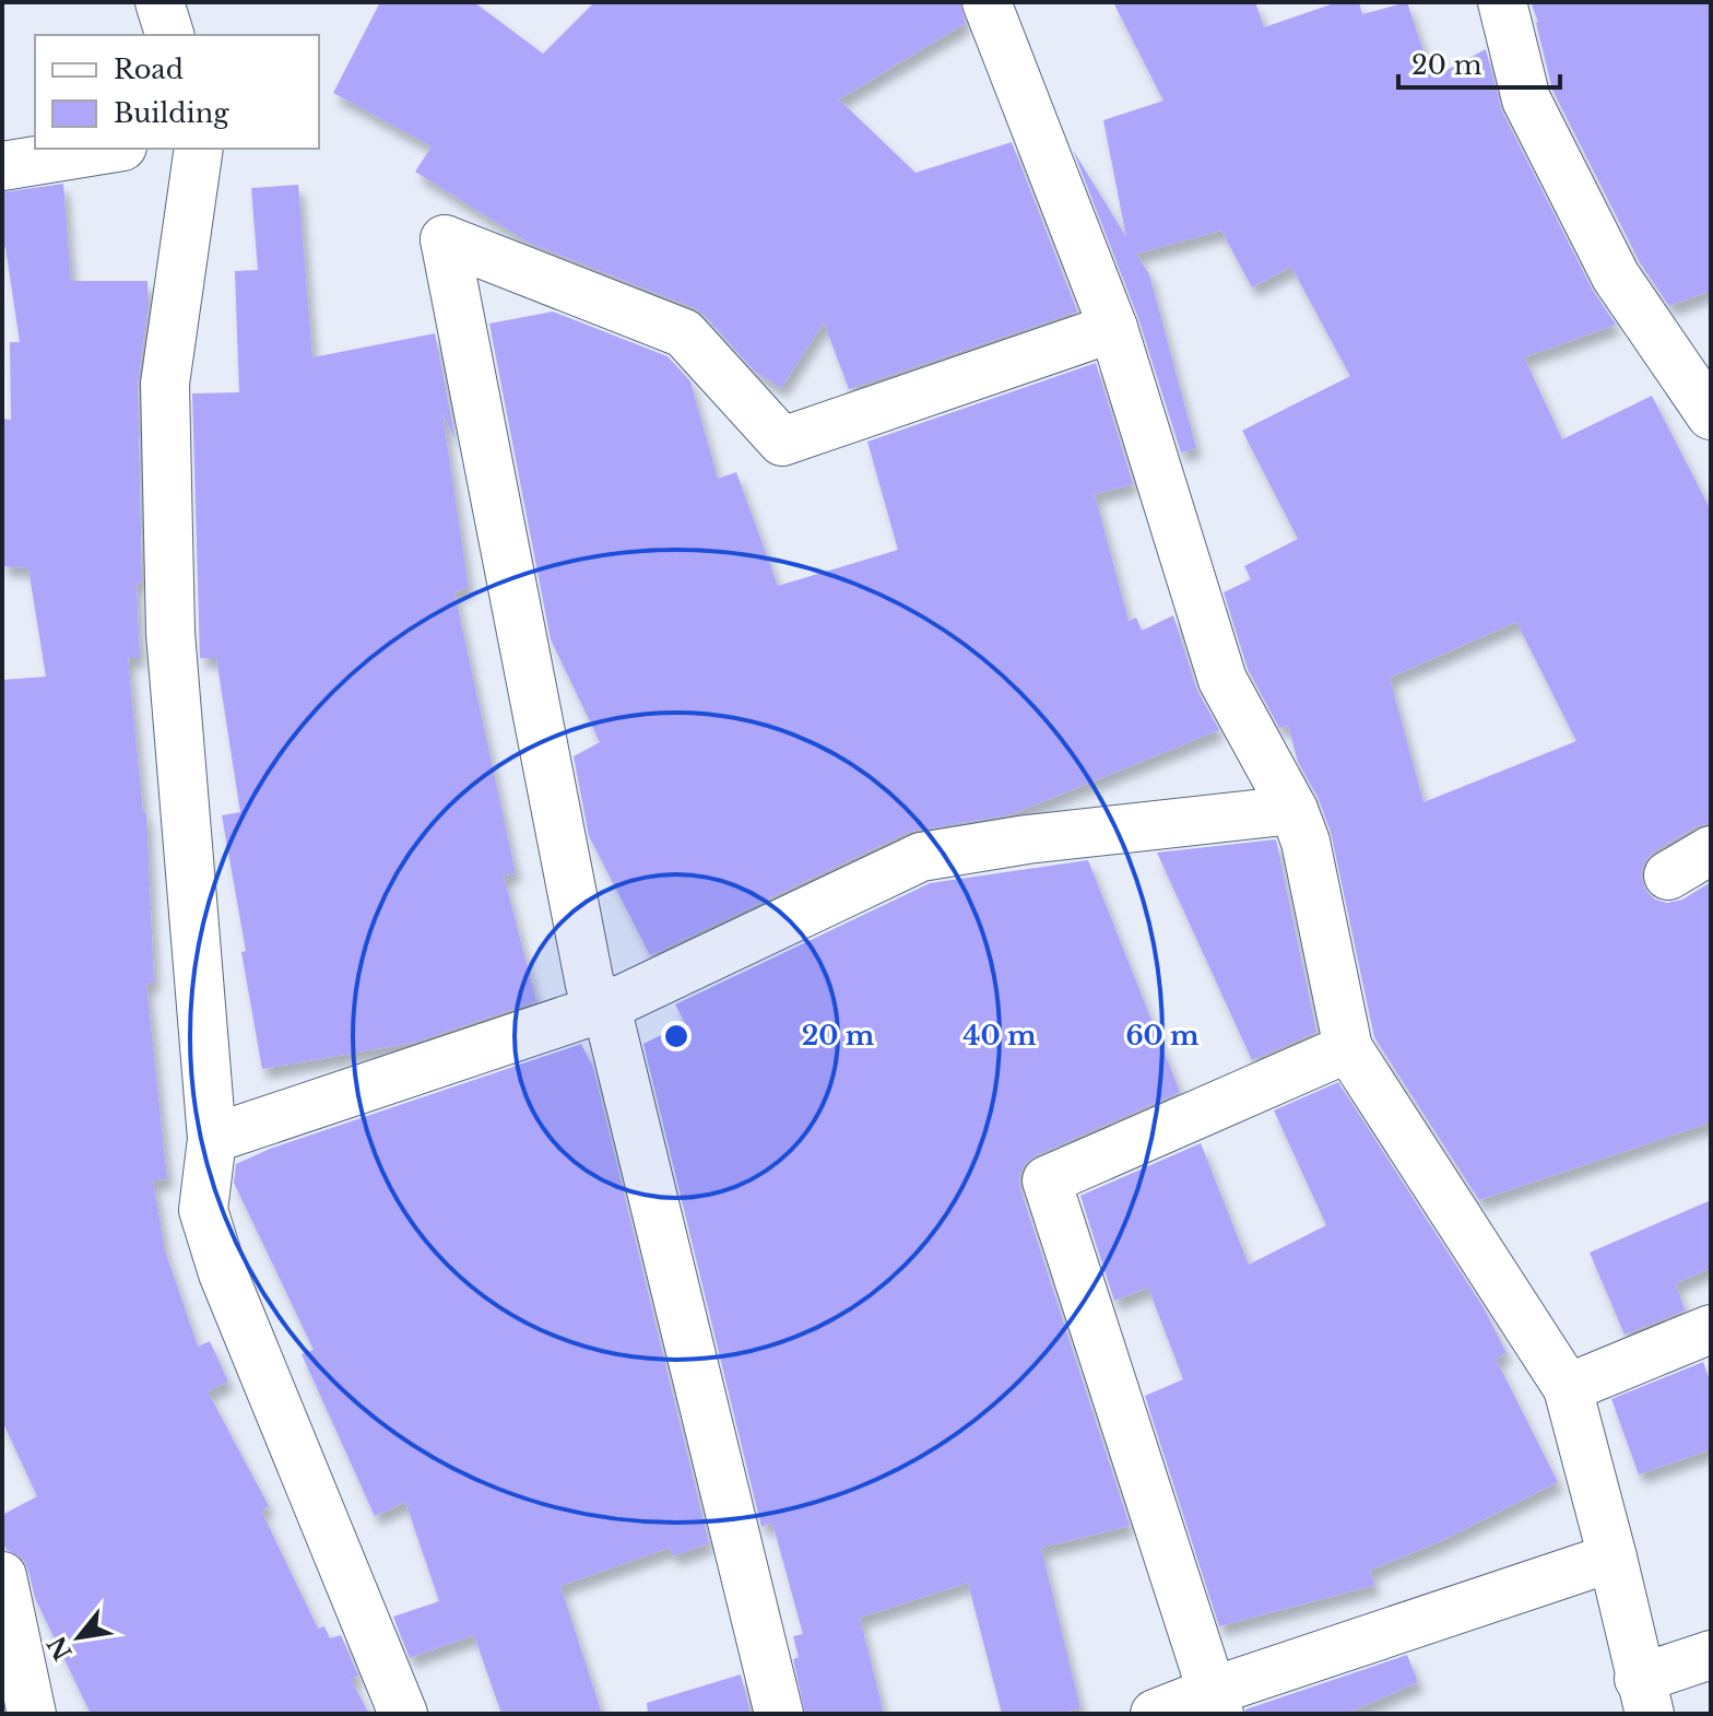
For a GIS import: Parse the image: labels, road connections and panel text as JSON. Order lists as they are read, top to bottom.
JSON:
{
  "legend": ["Road", "Building"],
  "scale_bar": "20 m",
  "north": "bottom left",
  "rings": ["20 m", "40 m", "60 m"]
}
